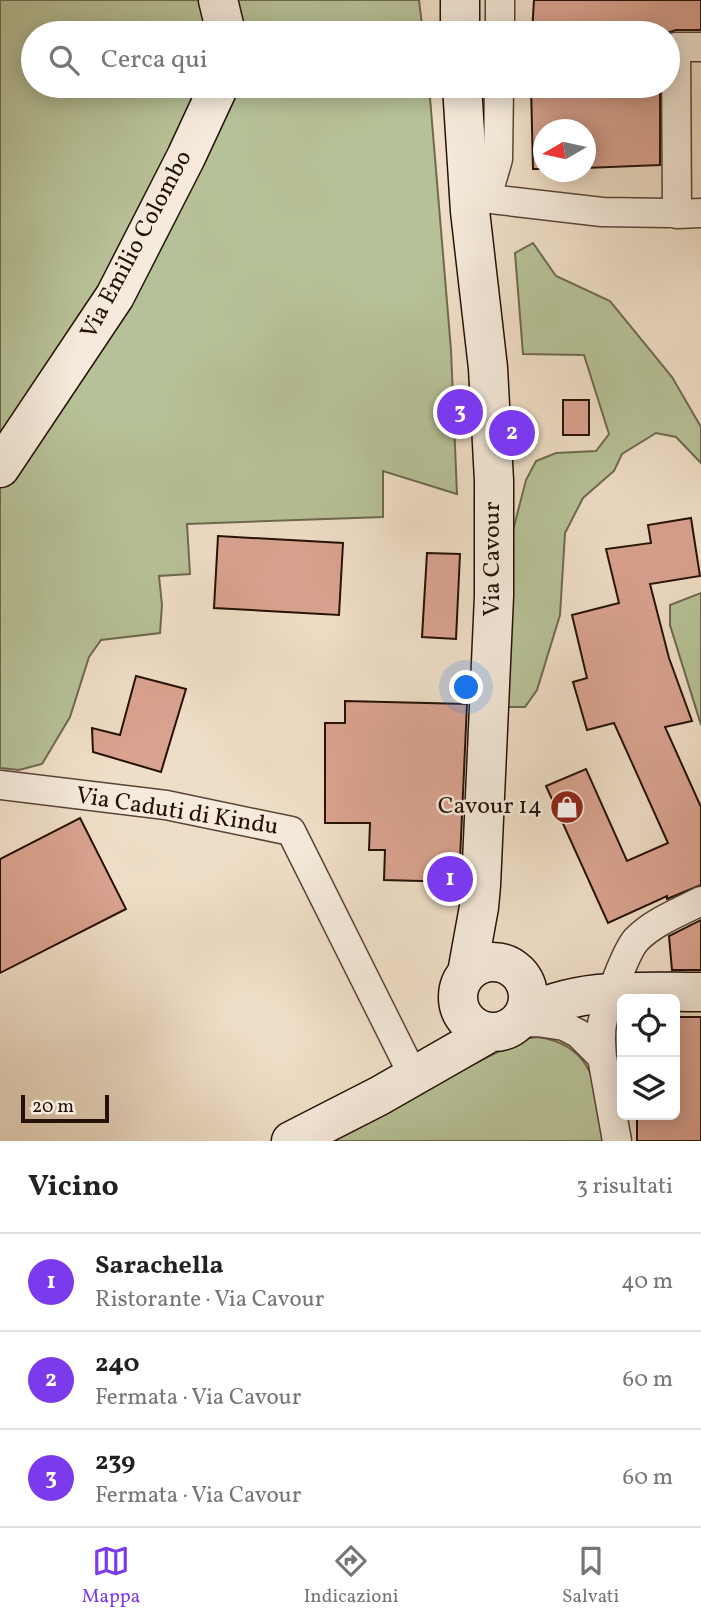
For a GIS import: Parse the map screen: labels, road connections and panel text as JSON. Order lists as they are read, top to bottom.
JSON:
{
  "streets": {
    "main road": ["Via Emilio Colombo", "Via Cavour"],
    "street": ["Via Caduti di Kindu"]
  },
  "places": {
    "shop": ["Cavour 14"]
  },
  "scale_bar": "20 m",
  "north": "left",
  "page": {
    "search": "Cerca qui",
    "pins": ["3", "2", "1"],
    "scale": "20 m",
    "heading": ["Vicino", "3 risultati"],
    "list": [
      {
        "mark": "1",
        "name": "Sarachella",
        "note": "Ristorante · Via Cavour",
        "value": "40 m"
      },
      {
        "mark": "2",
        "name": "240",
        "note": "Fermata · Via Cavour",
        "value": "60 m"
      },
      {
        "mark": "3",
        "name": "239",
        "note": "Fermata · Via Cavour",
        "value": "60 m"
      }
    ],
    "nav": ["Mappa", "Indicazioni", "Salvati"]
  }
}
